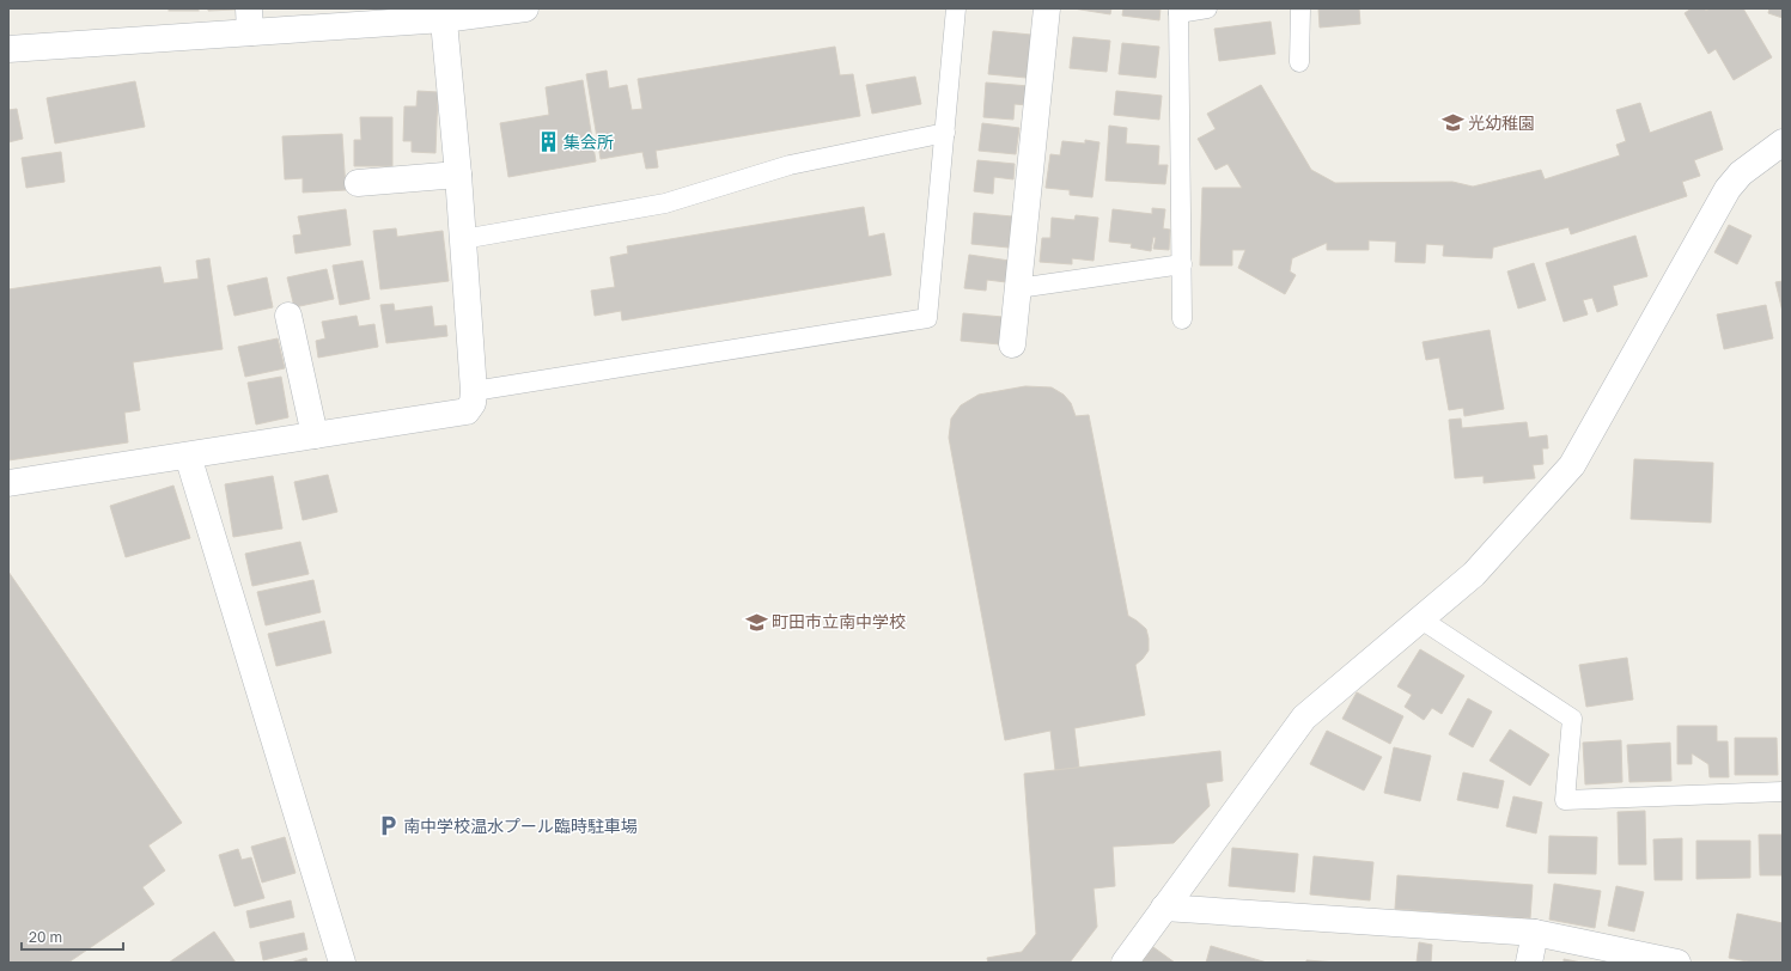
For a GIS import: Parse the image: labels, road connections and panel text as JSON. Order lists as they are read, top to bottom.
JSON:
{
  "places": {
    "school or university": ["光幼稚園", "町田市立南中学校"],
    "building": ["集会所"],
    "parking": ["南中学校温水プール臨時駐車場"]
  },
  "scale_bar": "20 m"
}
